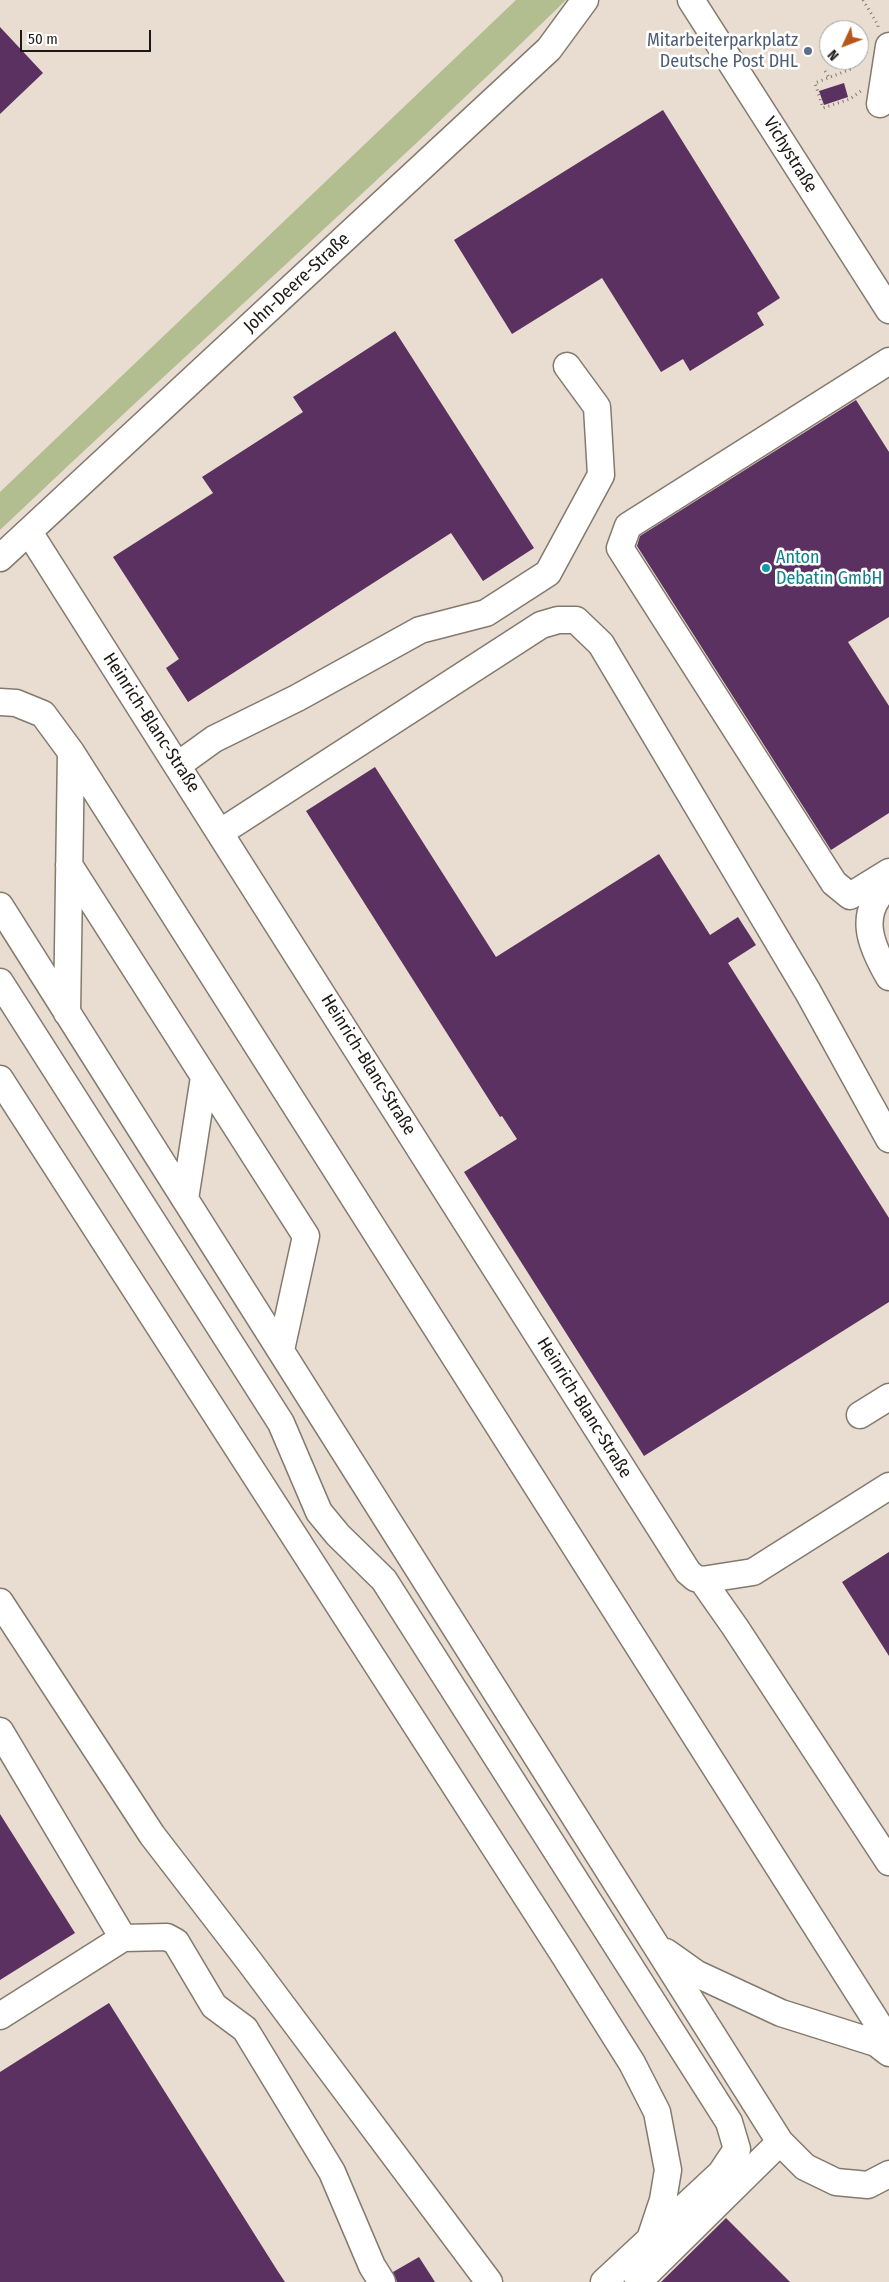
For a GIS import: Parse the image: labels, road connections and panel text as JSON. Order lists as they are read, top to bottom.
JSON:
{
  "streets": {
    "street": ["Vichystraße", "John-Deere-Straße", "Heinrich-Blanc-Straße"]
  },
  "crossings": [
    ["John-Deere-Straße", "Heinrich-Blanc-Straße"]
  ],
  "places": ["Mitarbeiterparkplatz Deutsche Post DHL", "Anton Debatin GmbH"],
  "scale_bar": "50 m",
  "north": "bottom left"
}
